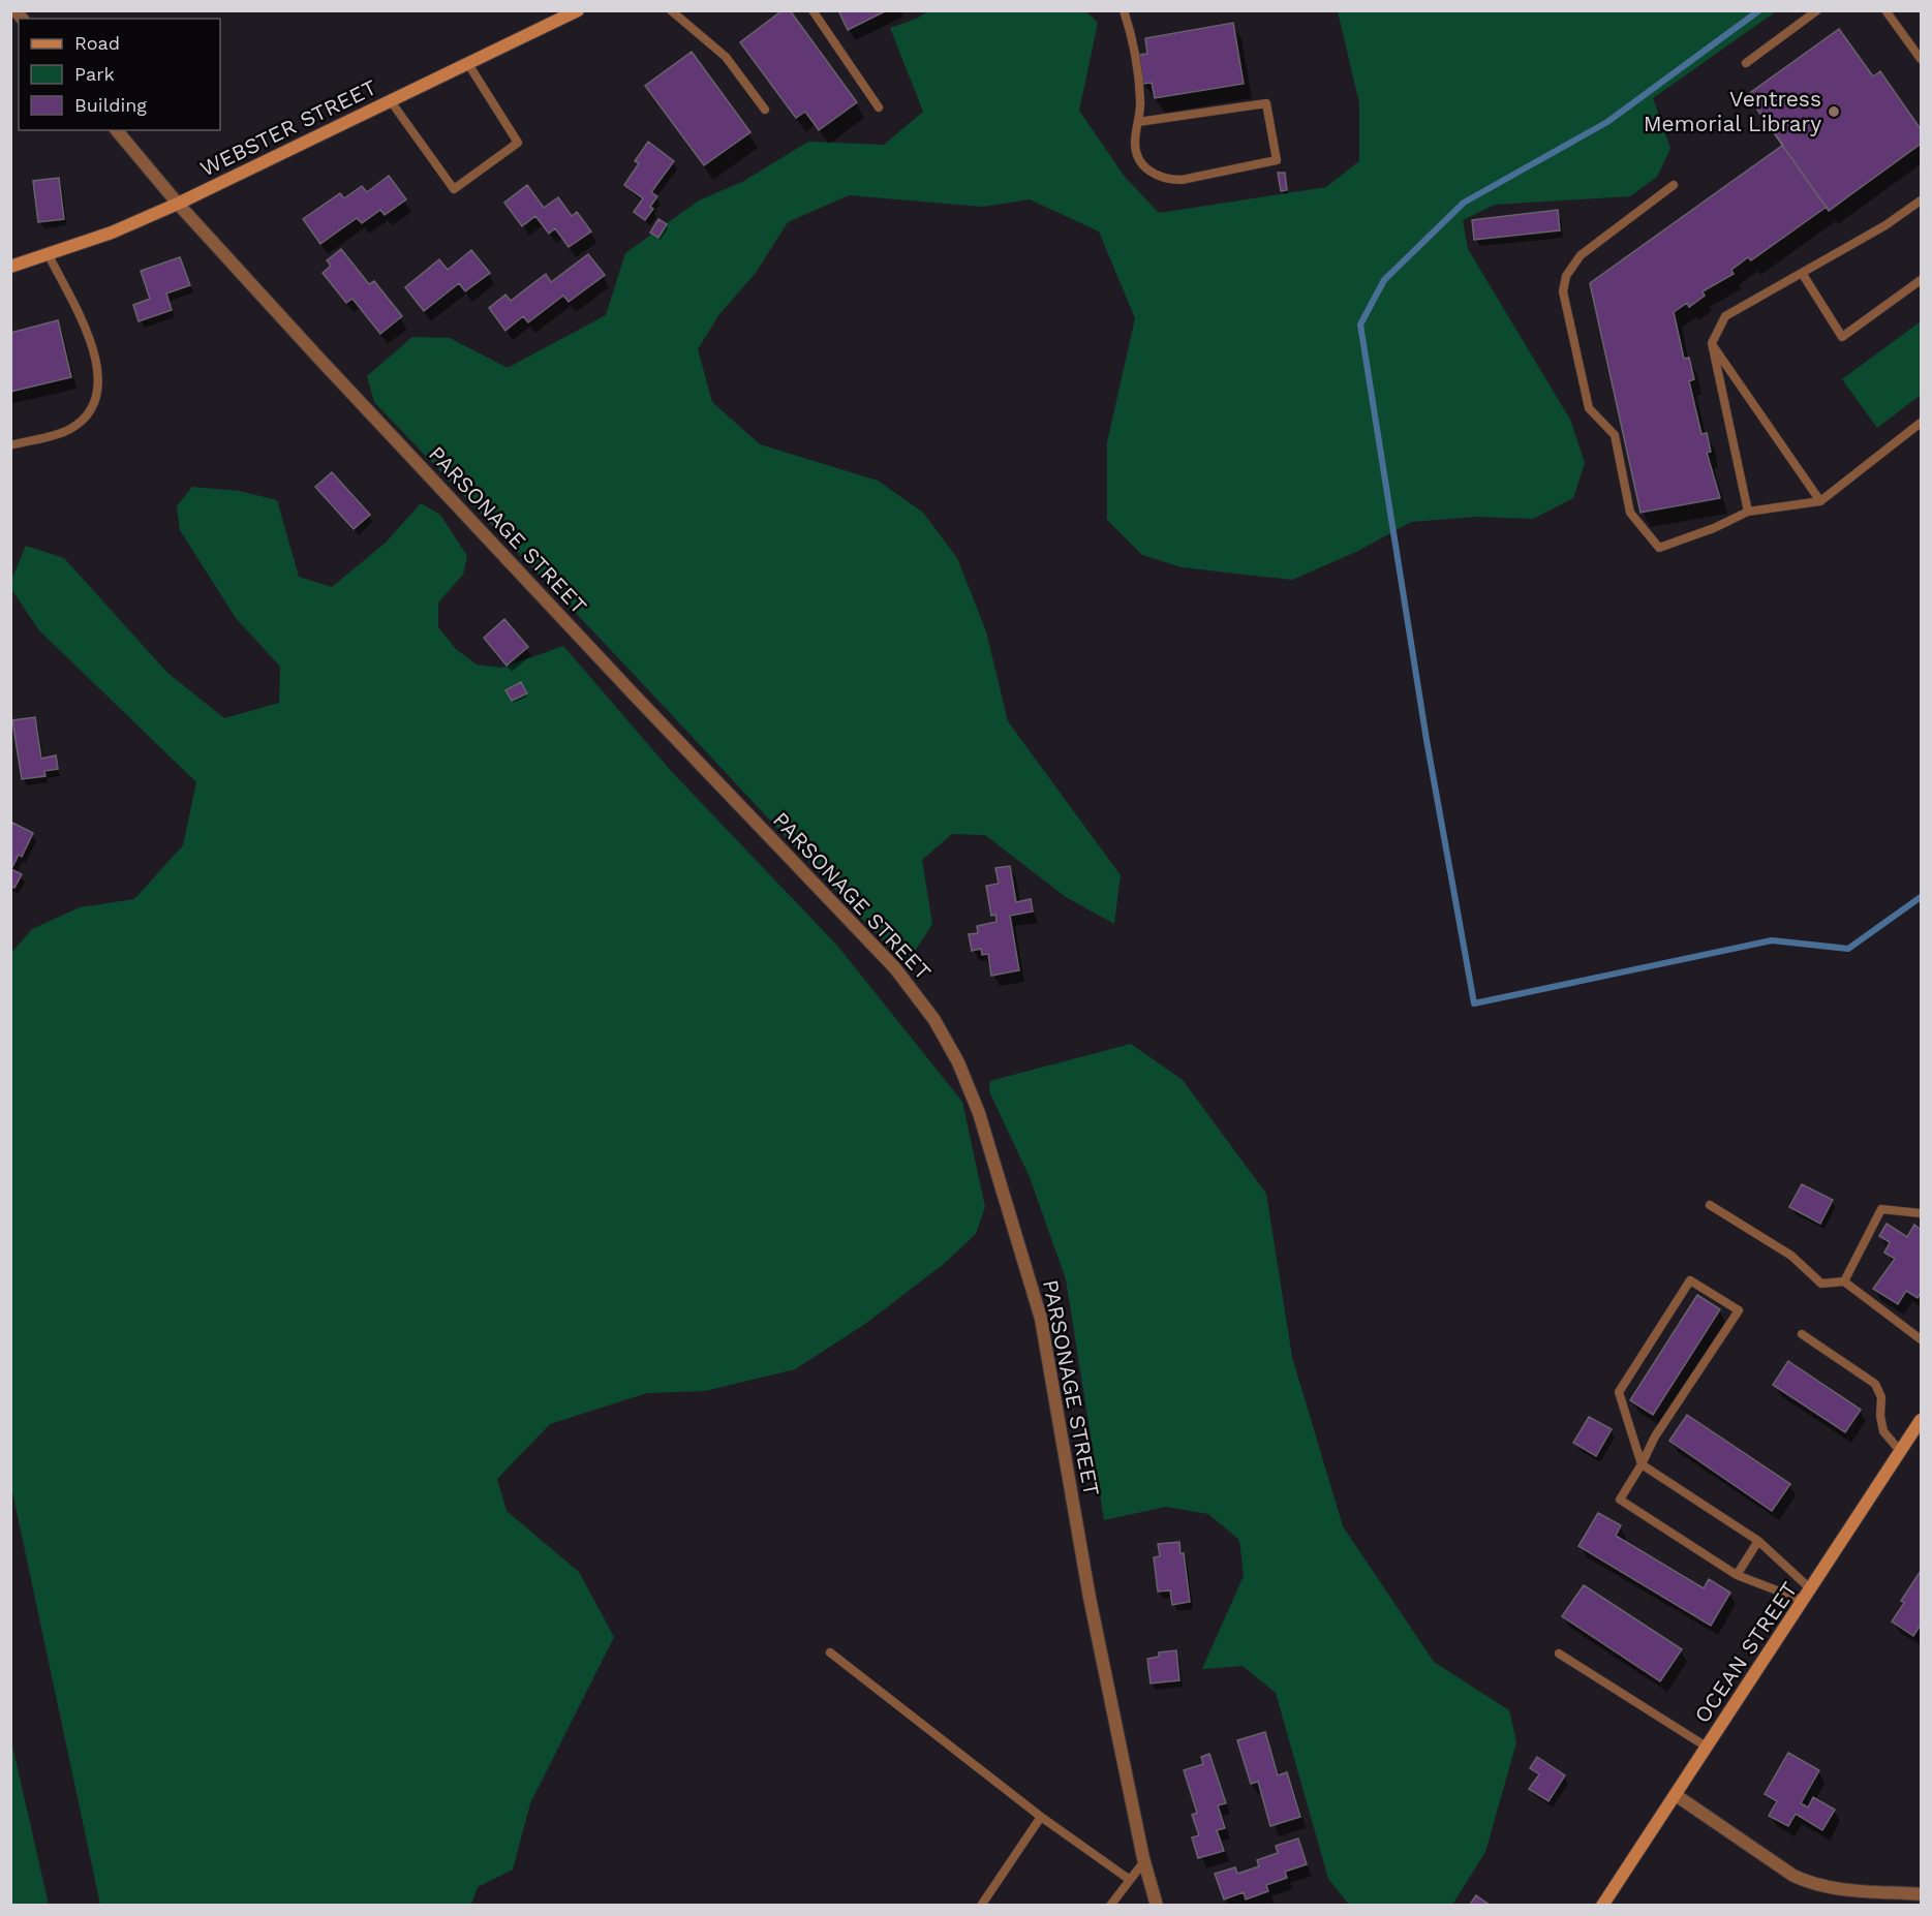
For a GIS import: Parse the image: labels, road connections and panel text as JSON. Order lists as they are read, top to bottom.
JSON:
{
  "streets": {
    "street": ["WEBSTER STREET", "PARSONAGE STREET", "OCEAN STREET"]
  },
  "crossings": [
    ["WEBSTER STREET", "PARSONAGE STREET"]
  ],
  "places": ["Ventress Memorial Library"],
  "legend": ["Road", "Park", "Building"]
}
